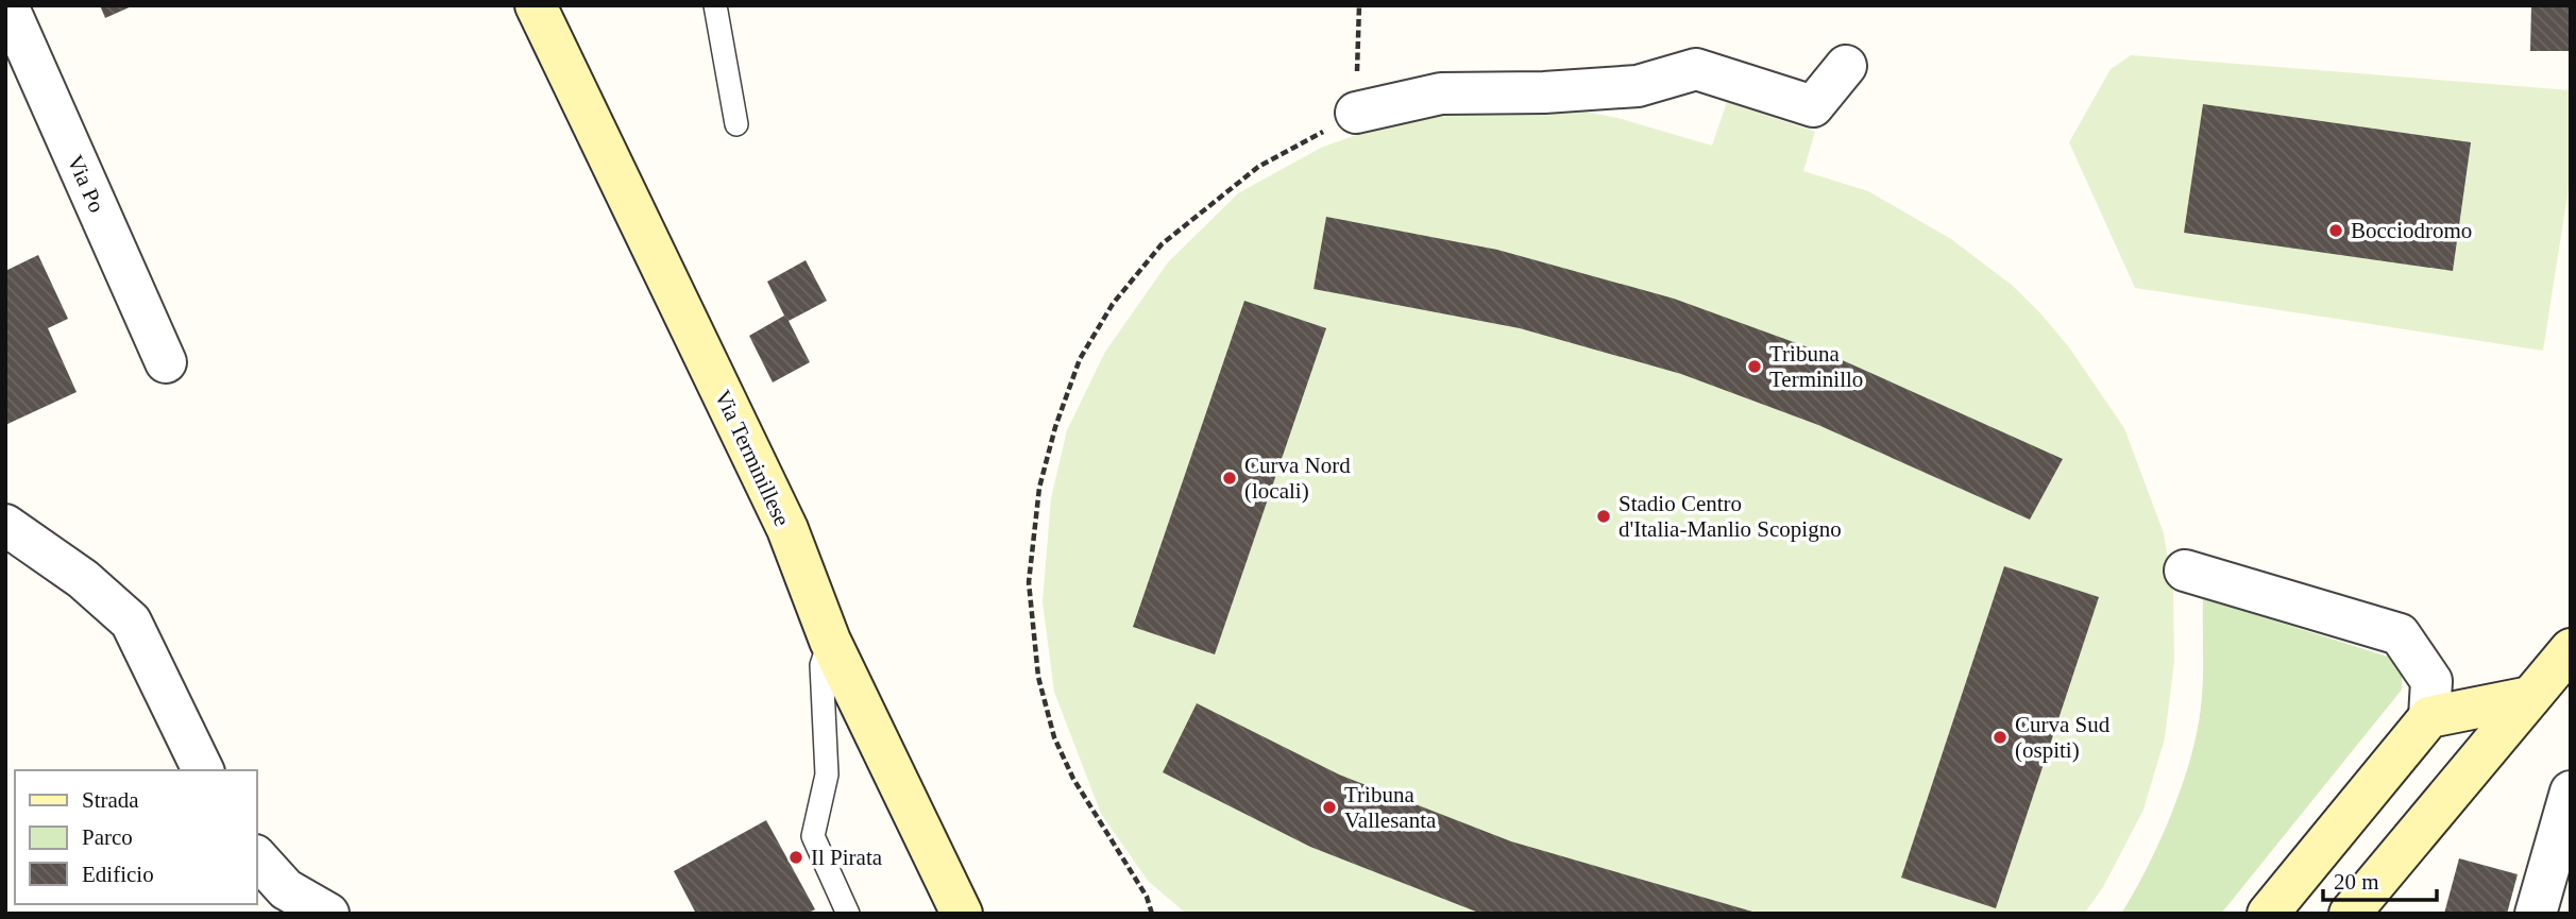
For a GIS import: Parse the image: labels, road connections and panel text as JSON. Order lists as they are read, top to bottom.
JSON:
{
  "streets": {
    "main road": ["Via Terminillese"],
    "street": ["Via Po"]
  },
  "places": [
    "Bocciodromo",
    "Tribuna Terminillo",
    "Curva Nord (locali)",
    "Stadio Centro d'Italia-Manlio Scopigno",
    "Curva Sud (ospiti)",
    "Tribuna Vallesanta",
    "Il Pirata"
  ],
  "legend": ["Strada", "Parco", "Edificio"],
  "scale_bar": "20 m"
}
